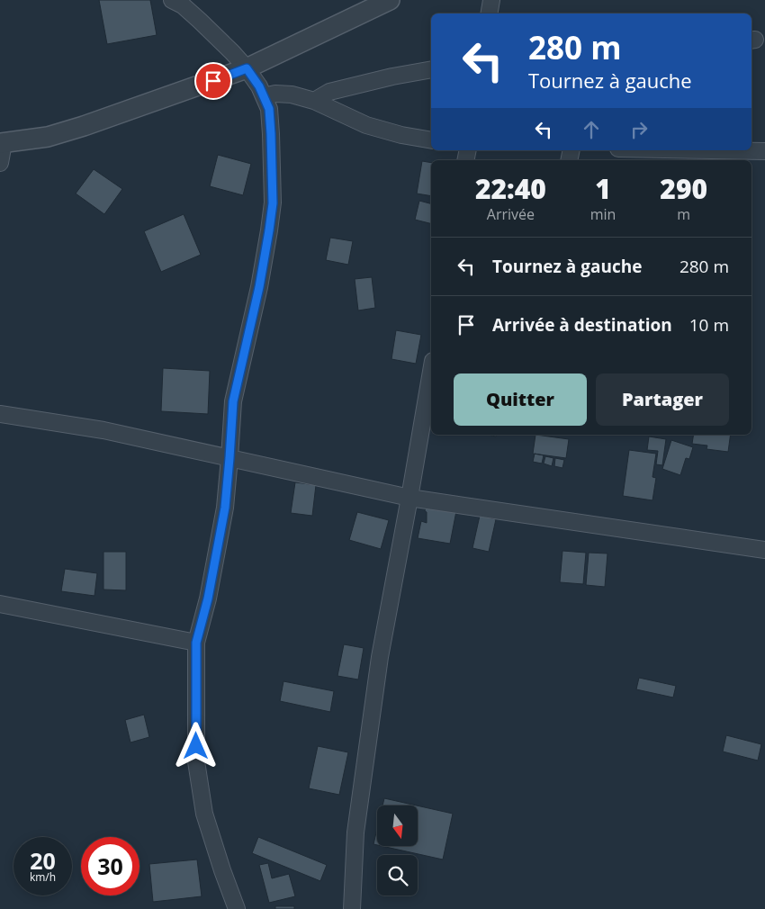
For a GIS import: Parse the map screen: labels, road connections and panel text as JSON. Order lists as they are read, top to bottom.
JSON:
{
  "north": "bottom",
  "page": {
    "turn": ["280 m", "Tournez à gauche"],
    "eta": [
      "22:40",
      "Arrivée",
      "1",
      "min",
      "290",
      "m"
    ],
    "list": [
      {
        "name": "Tournez à gauche",
        "value": "280 m"
      },
      {
        "name": "Arrivée à destination",
        "value": "10 m"
      }
    ],
    "buttons": ["Quitter", "Partager"],
    "speed": "20 km/h",
    "limit": "30"
  }
}
